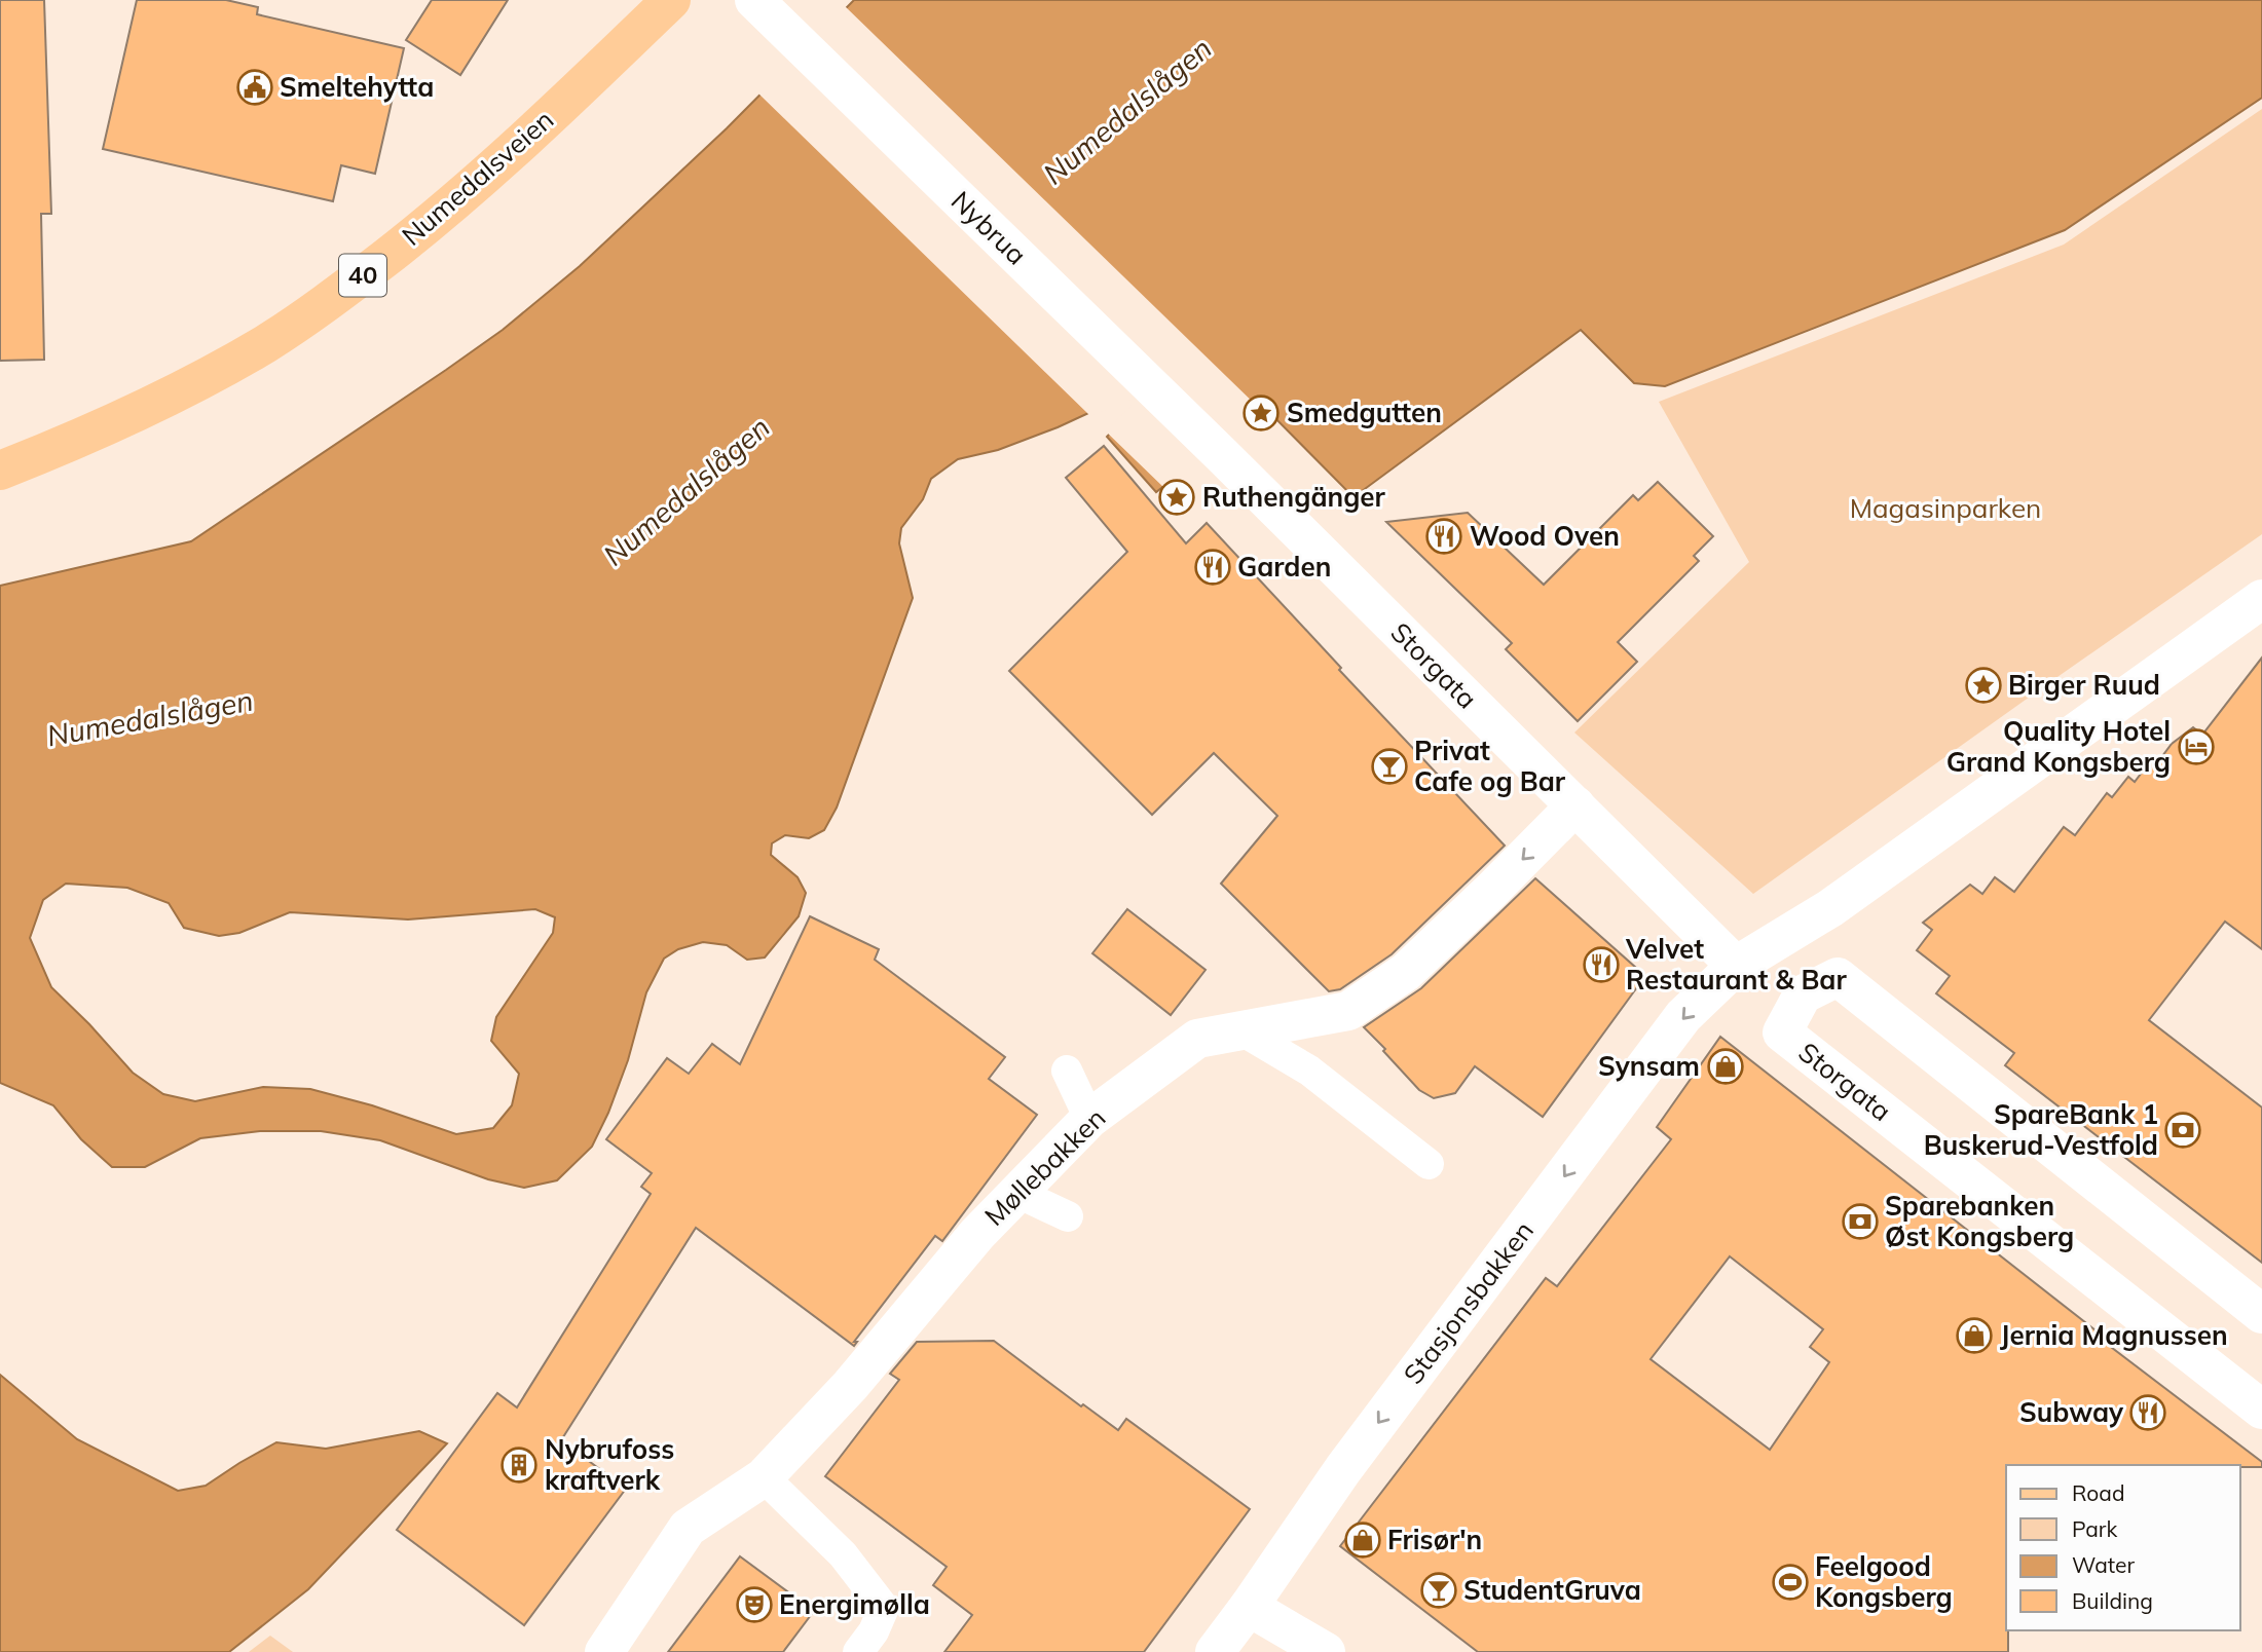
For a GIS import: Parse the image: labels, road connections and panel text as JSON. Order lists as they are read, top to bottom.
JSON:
{
  "streets": {
    "main road": ["Numedalsveien", "40"],
    "street": [
      "Nybrua",
      "Storgata",
      "Møllebakken",
      "Stasjonsbakken"
    ]
  },
  "crossings": [
    ["Nybrua", "Storgata"],
    ["Storgata", "Møllebakken"],
    ["Storgata", "Stasjonsbakken"]
  ],
  "one_way": ["Stasjonsbakken"],
  "water": ["Numedalslågen"],
  "parks": ["Magasinparken"],
  "places": {
    "public building": ["Smeltehytta"],
    "place": ["Smedgutten", "Ruthengänger", "Birger Ruud"],
    "restaurant": [
      "Wood Oven",
      "Garden",
      "Velvet Restaurant & Bar",
      "Subway"
    ],
    "hotel": ["Quality Hotel Grand Kongsberg"],
    "bar": ["Privat Cafe og Bar", "StudentGruva"],
    "shop": ["Synsam", "Jernia Magnussen", "Frisør'n"],
    "bank": ["SpareBank 1 Buskerud-Vestfold", "Sparebanken Øst Kongsberg"],
    "building": ["Nybrufoss kraftverk"],
    "sports": ["Feelgood Kongsberg"],
    "theatre": ["Energimølla"]
  },
  "legend": [
    "Road",
    "Park",
    "Water",
    "Building"
  ]
}
